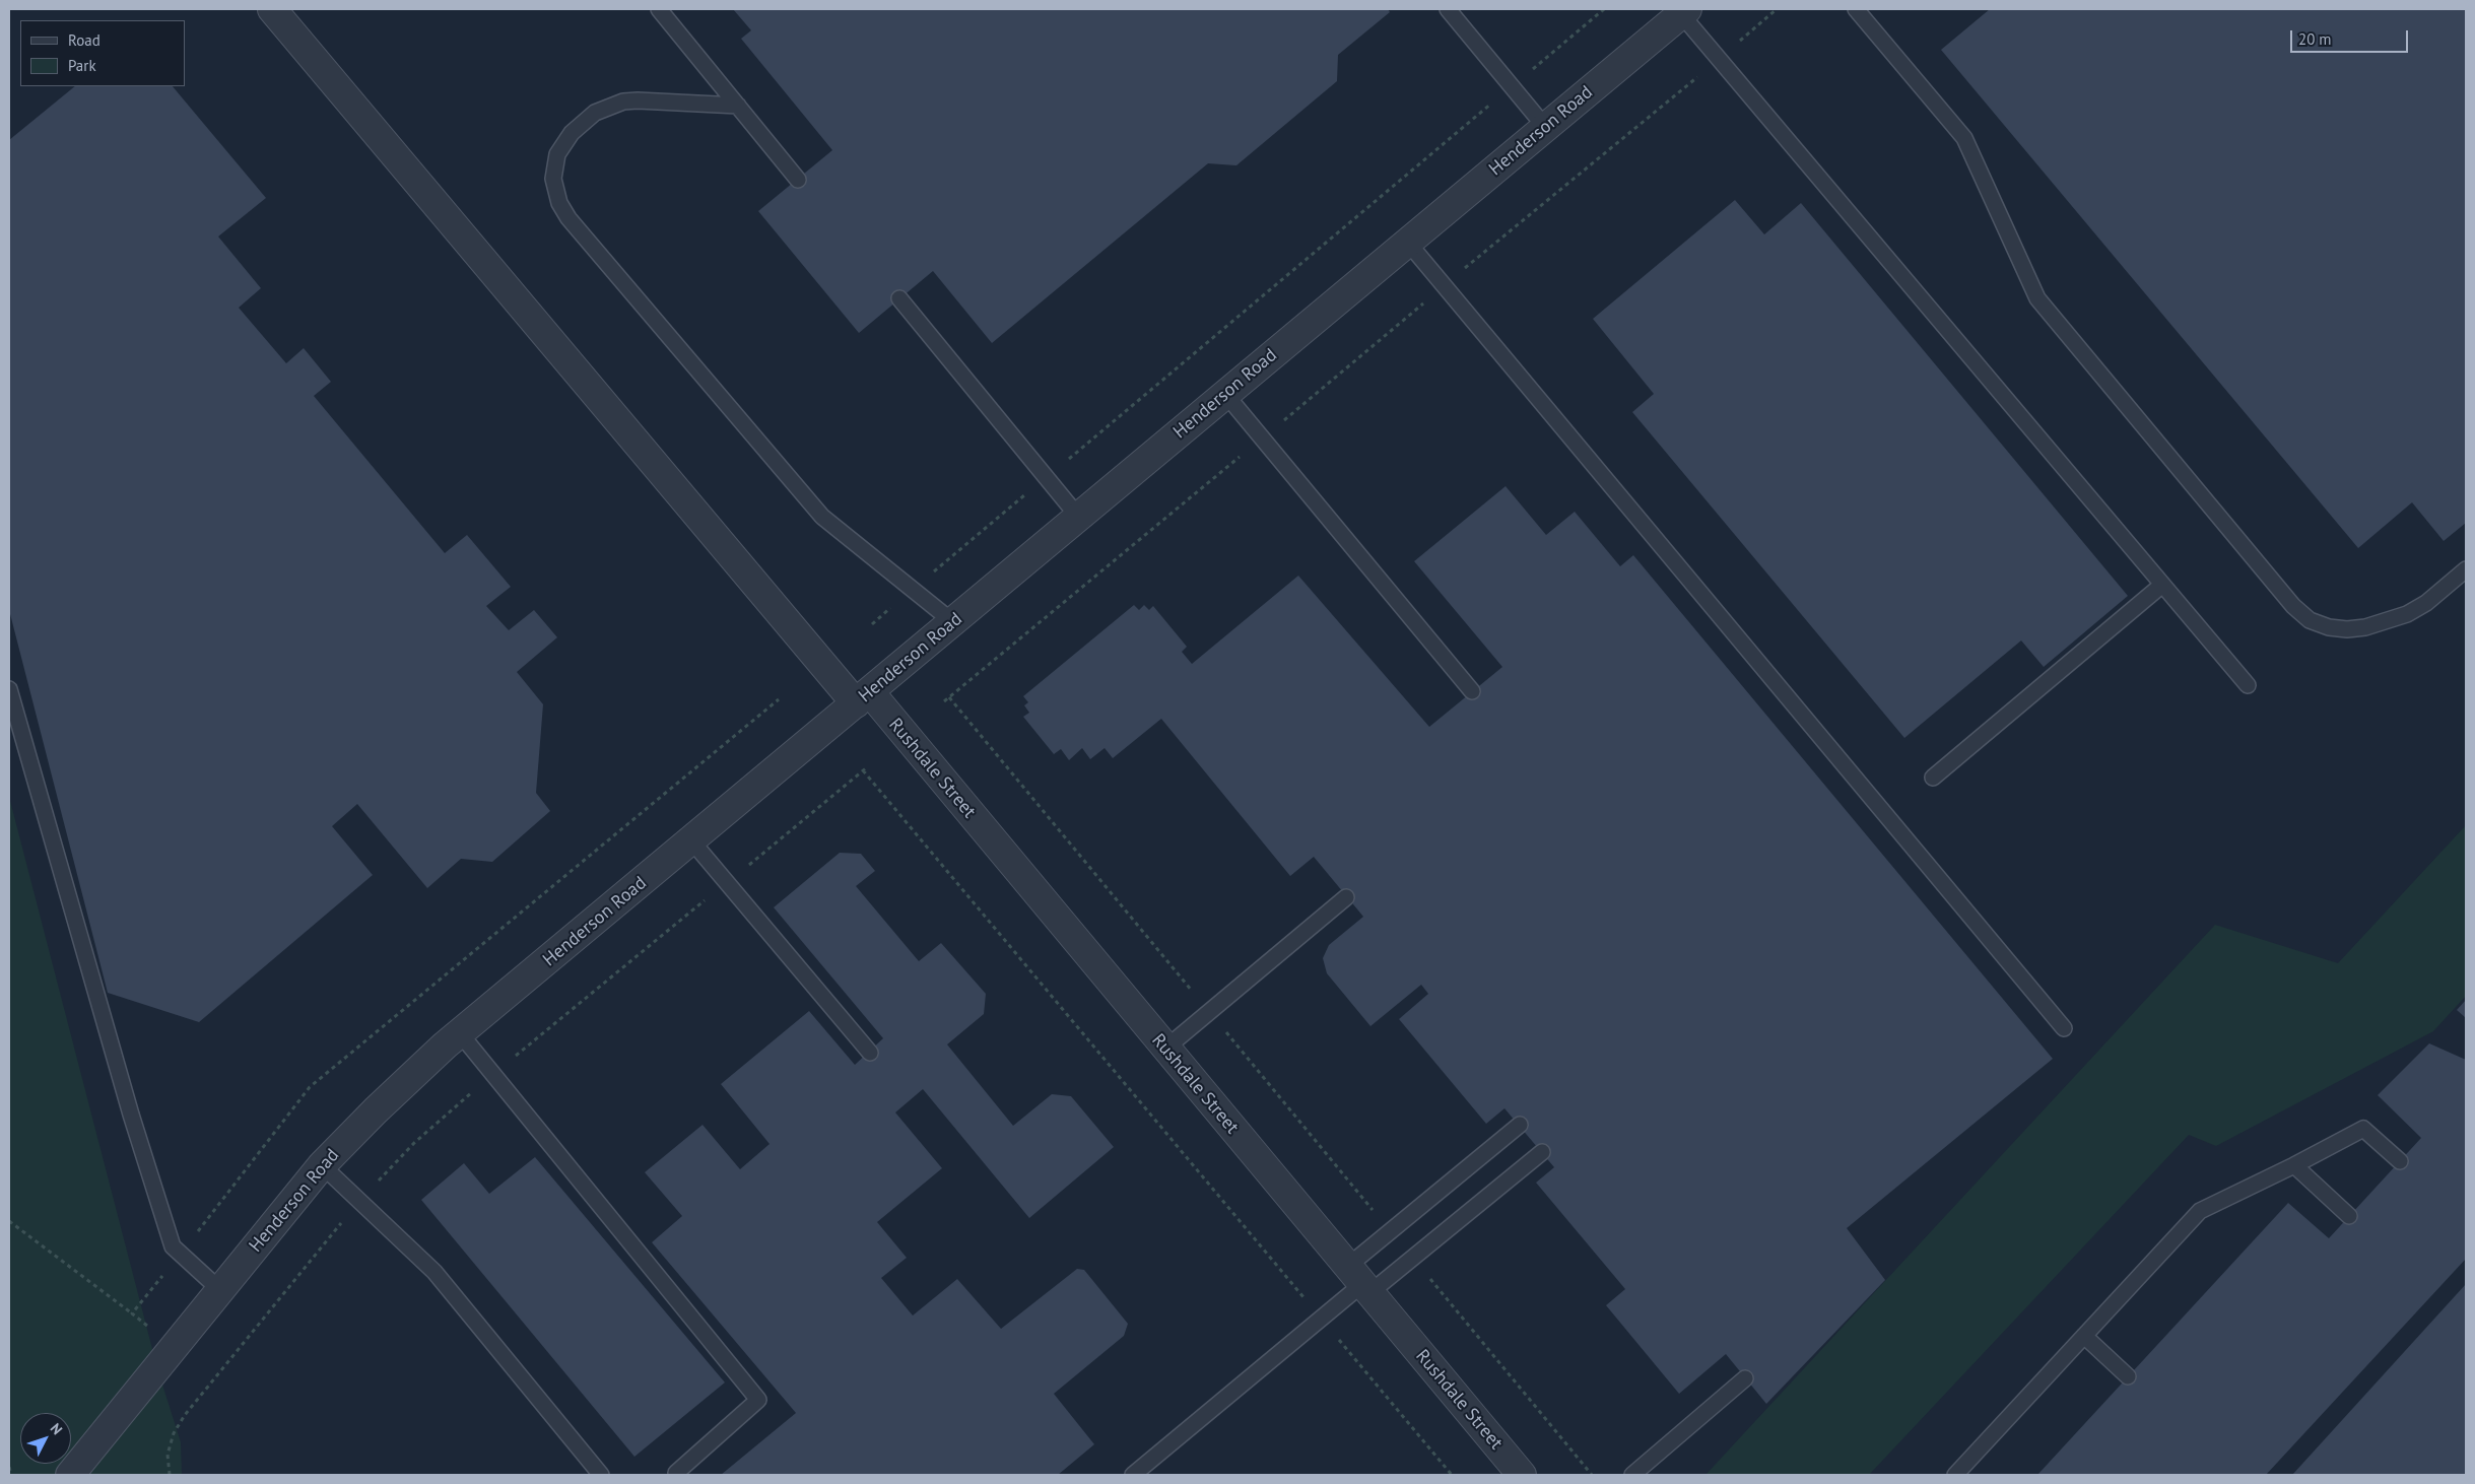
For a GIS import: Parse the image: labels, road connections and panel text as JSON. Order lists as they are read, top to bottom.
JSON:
{
  "streets": {
    "street": ["Henderson Road", "Rushdale Street"]
  },
  "crossings": [
    ["Henderson Road", "Rushdale Street"]
  ],
  "legend": ["Road", "Park"],
  "scale_bar": "20 m",
  "north": "top right"
}
